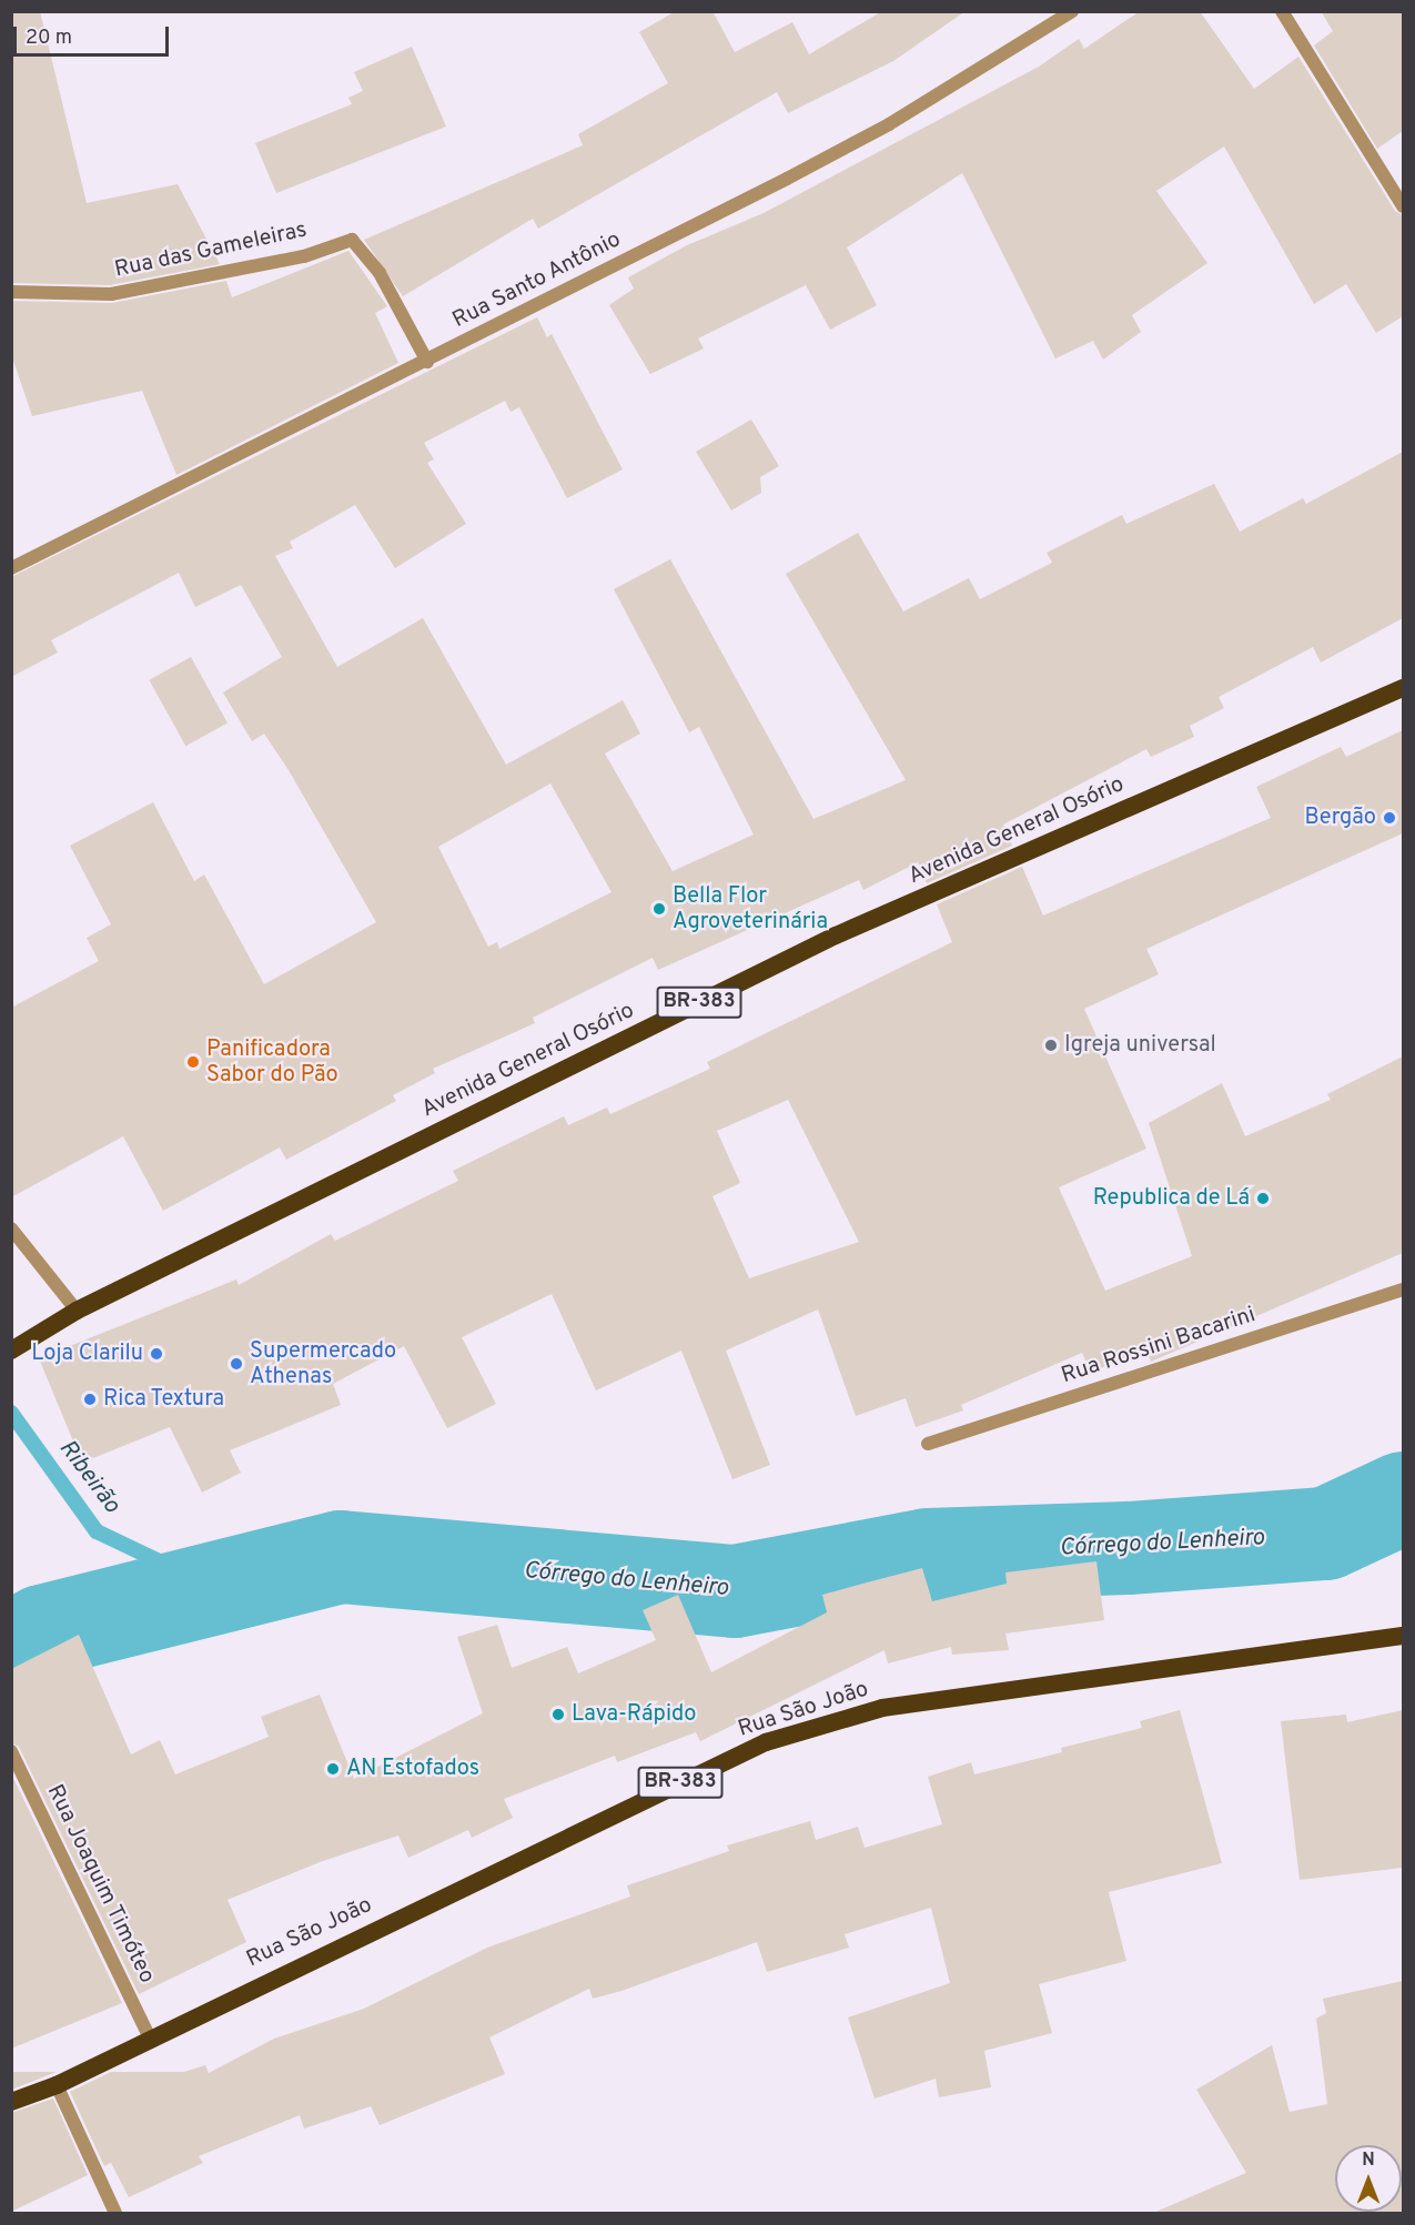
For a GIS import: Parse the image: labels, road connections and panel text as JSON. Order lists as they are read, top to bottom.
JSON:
{
  "streets": {
    "highway": ["Avenida General Osório", "BR-383", "Rua São João"],
    "street": [
      "Rua das Gameleiras",
      "Rua Santo Antônio",
      "Rua Rossini Bacarini",
      "Rua Joaquim Timóteo"
    ]
  },
  "crossings": [
    ["Rua das Gameleiras", "Rua Santo Antônio"],
    ["Rua São João", "Rua Joaquim Timóteo"]
  ],
  "water": ["Ribeirão", "Córrego do Lenheiro"],
  "places": [
    "Bergão",
    "Bella Flor Agroveterinária",
    "Igreja universal",
    "Panificadora Sabor do Pão",
    "Republica de Lá",
    "Loja Clarilu",
    "Supermercado Athenas",
    "Rica Textura",
    "Lava-Rápido",
    "AN Estofados"
  ],
  "scale_bar": "20 m",
  "north": "top"
}
